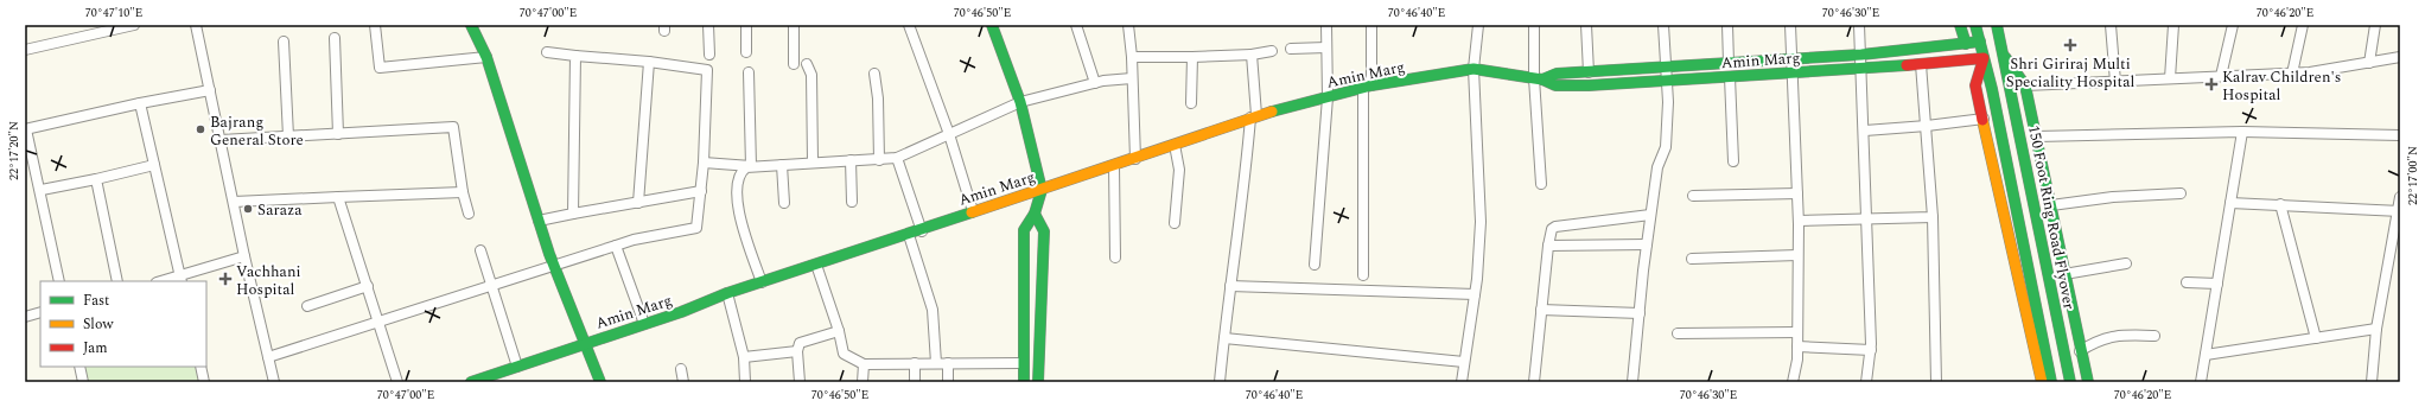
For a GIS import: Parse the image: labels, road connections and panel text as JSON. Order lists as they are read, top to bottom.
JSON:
{
  "streets": {
    "main road": ["Amin Marg", "150 Foot Ring Road Flyover"]
  },
  "places": {
    "health": ["Shri Giriraj Multi Speciality Hospital", "Kalrav Children's Hospital", "Vachhani Hospital"],
    "other": ["Bajrang General Store", "Saraza"]
  },
  "legend": ["Fast", "Slow", "Jam"],
  "coordinates": [
    "70°47'10\"E",
    "70°47'00\"E",
    "70°46'50\"E",
    "70°46'40\"E",
    "70°46'30\"E",
    "70°46'20\"E",
    "22°17'20\"N",
    "22°17'00\"N"
  ]
}
